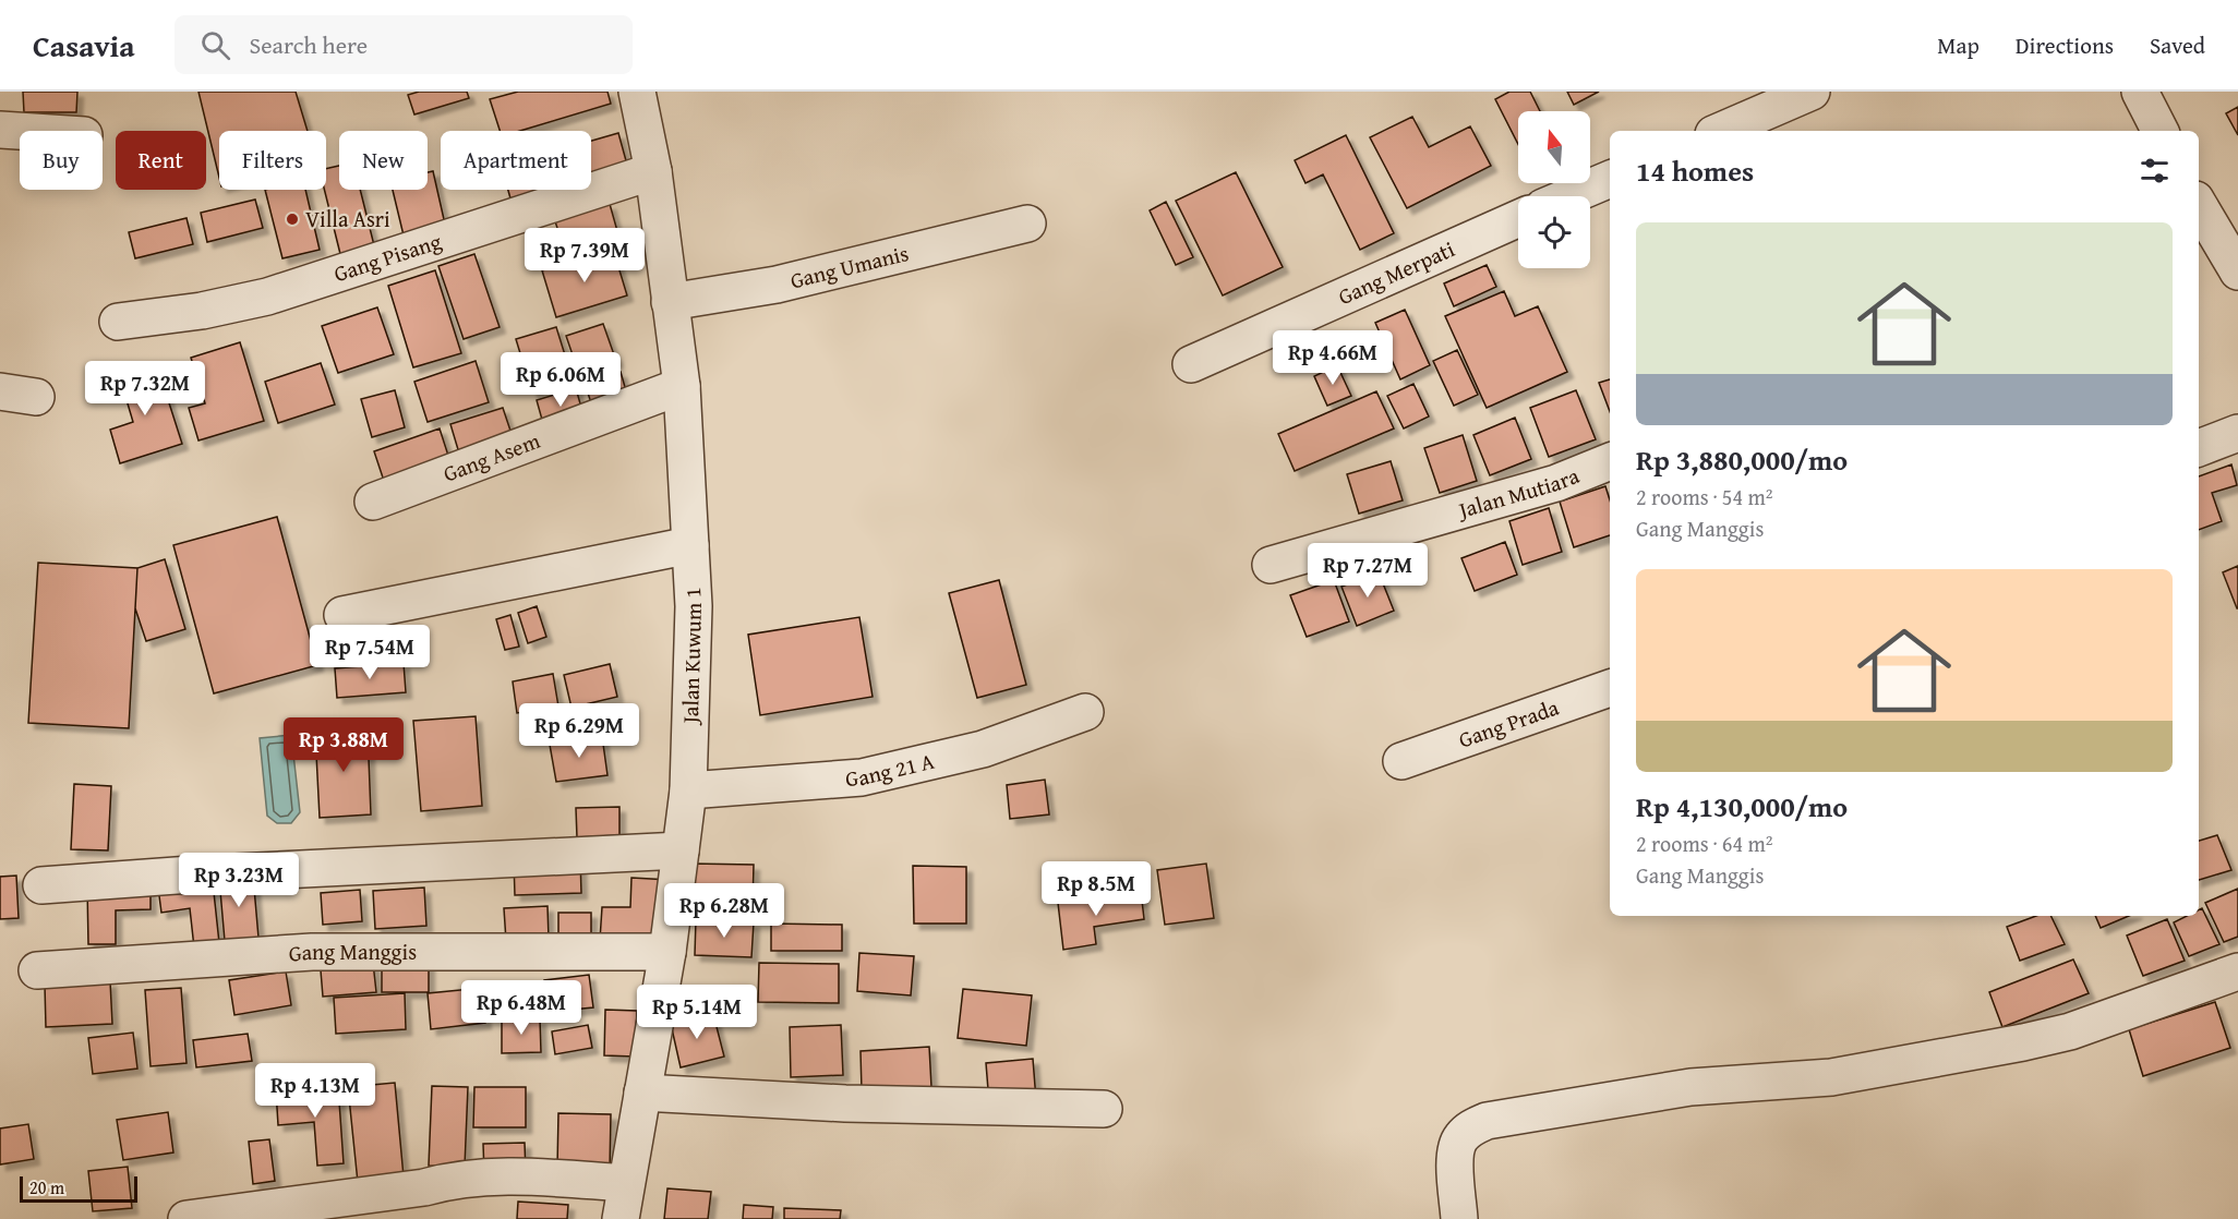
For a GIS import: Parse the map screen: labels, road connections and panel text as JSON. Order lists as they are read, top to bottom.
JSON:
{
  "streets": {
    "street": [
      "Gang Pisang",
      "Gang Umanis",
      "Gang Merpati",
      "Gang Asem",
      "Jalan Mutiara",
      "Jalan Kuwum 1",
      "Gang Prada",
      "Gang 21 A",
      "Gang Manggis"
    ]
  },
  "crossings": [
    ["Gang Pisang", "Jalan Kuwum 1"],
    ["Gang Umanis", "Jalan Kuwum 1"],
    ["Gang Asem", "Jalan Kuwum 1"],
    ["Jalan Kuwum 1", "Gang 21 A"],
    ["Jalan Kuwum 1", "Gang Manggis"]
  ],
  "places": ["Villa Asri"],
  "scale_bar": "20 m",
  "north": "top",
  "page": {
    "header": "Casavia",
    "search": "Search here",
    "nav": ["Map", "Directions", "Saved"],
    "chip": [
      "Buy",
      "Rent",
      "Filters",
      "New",
      "Apartment"
    ],
    "heading": "14 homes",
    "list": [
      {
        "name": "Rp 3,880,000/mo",
        "note": "2 rooms · 54 m² · Gang Manggis"
      },
      {
        "name": "Rp 4,130,000/mo",
        "note": "2 rooms · 64 m² · Gang Manggis"
      }
    ],
    "price": [
      "Rp 7.39M",
      "Rp 4.66M",
      "Rp 6.06M",
      "Rp 7.32M",
      "Rp 7.27M",
      "Rp 7.54M",
      "Rp 6.29M",
      "Rp 3.88M",
      "Rp 3.23M",
      "Rp 8.5M",
      "Rp 6.28M",
      "Rp 6.48M",
      "Rp 5.14M",
      "Rp 4.13M"
    ],
    "scale": "20 m"
  }
}
